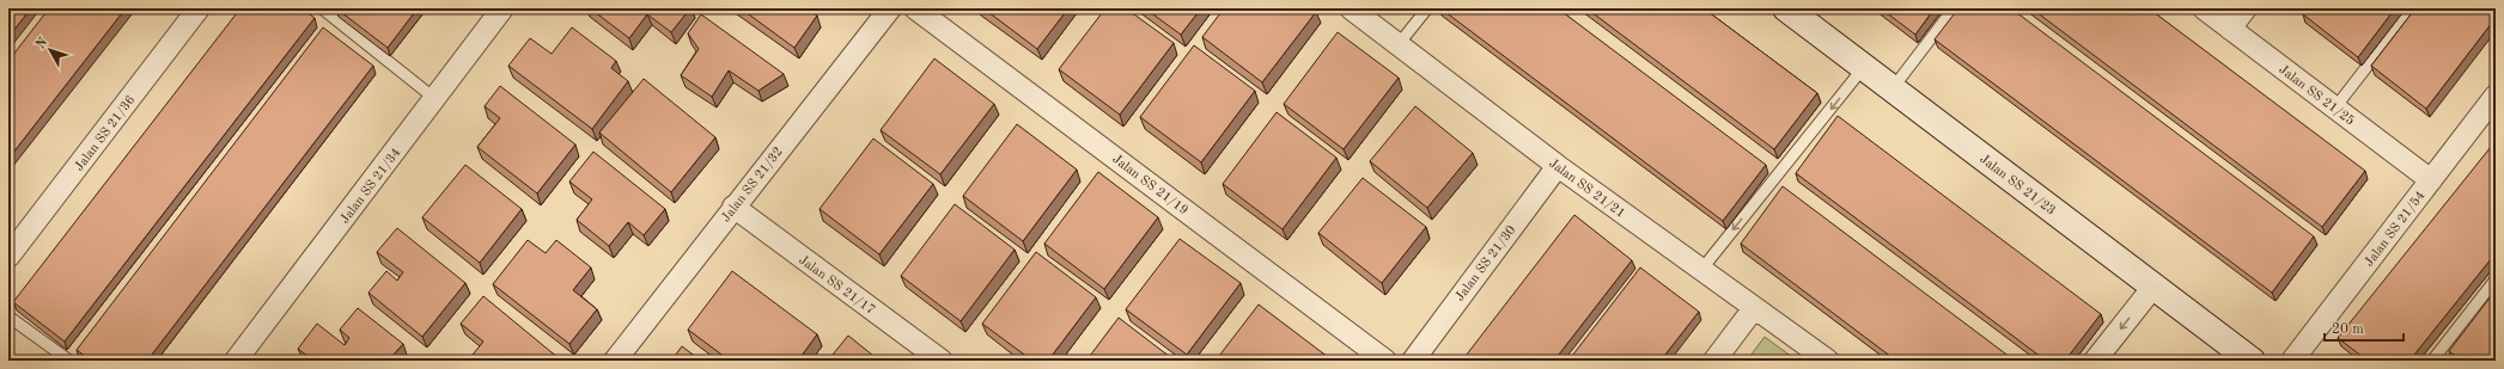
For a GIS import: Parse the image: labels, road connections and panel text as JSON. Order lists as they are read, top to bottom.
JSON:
{
  "streets": {
    "street": [
      "Jalan SS 21/25",
      "Jalan SS 21/36",
      "Jalan SS 21/32",
      "Jalan SS 21/19",
      "Jalan SS 21/23",
      "Jalan SS 21/34",
      "Jalan SS 21/21",
      "Jalan SS 21/54",
      "Jalan SS 21/30",
      "Jalan SS 21/17"
    ]
  },
  "crossings": [
    ["Jalan SS 21/25", "Jalan SS 21/54"],
    ["Jalan SS 21/32", "Jalan SS 21/17"],
    ["Jalan SS 21/21", "Jalan SS 21/30"]
  ],
  "scale_bar": "20 m",
  "north": "top left"
}
